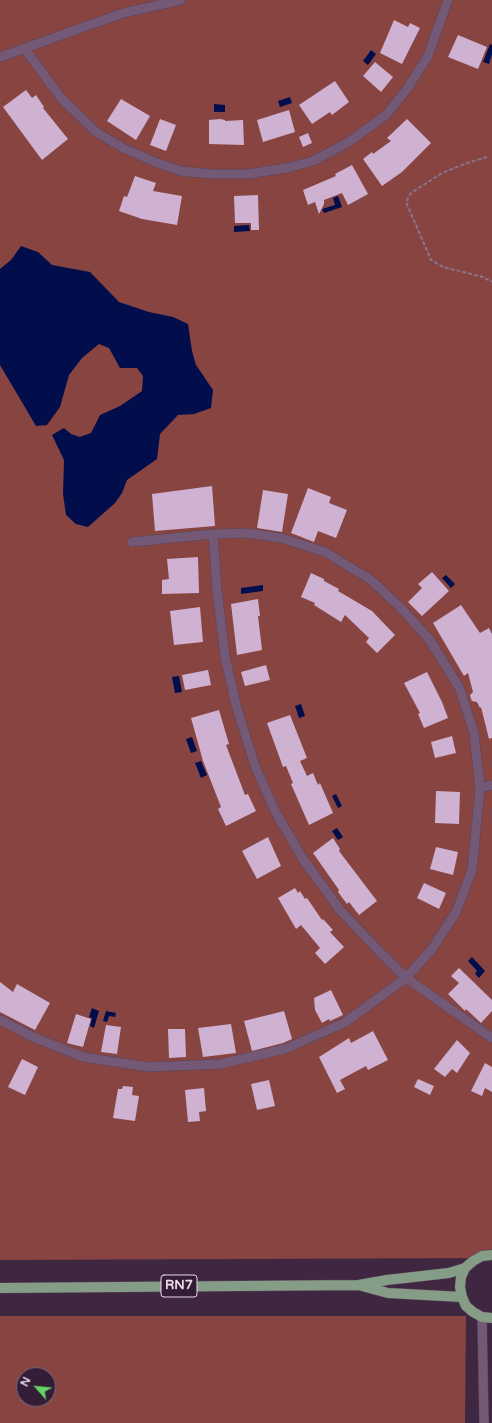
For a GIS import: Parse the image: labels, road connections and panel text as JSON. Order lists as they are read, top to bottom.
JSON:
{
  "streets": {
    "main road": ["RN7"]
  },
  "north": "top left"
}
